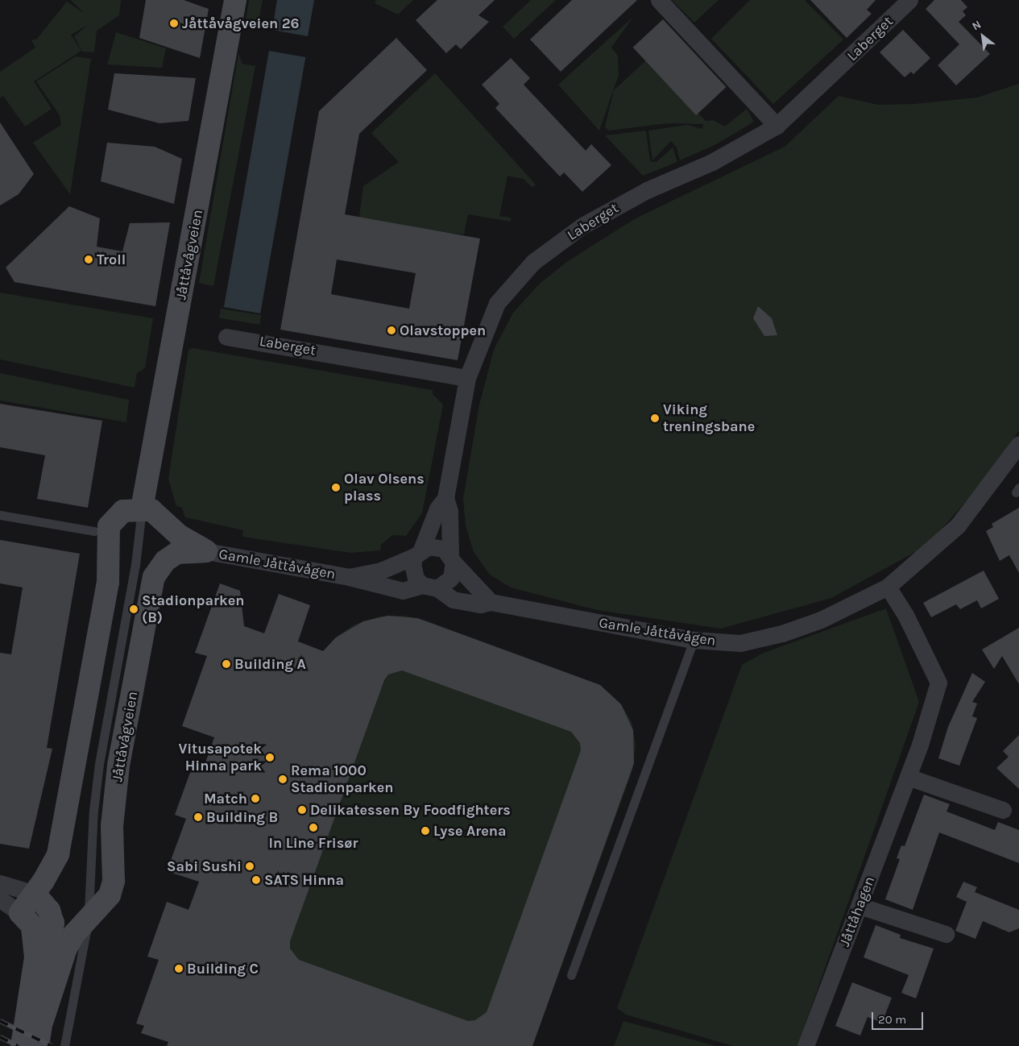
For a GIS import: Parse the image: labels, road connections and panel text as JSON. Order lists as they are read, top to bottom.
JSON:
{
  "streets": {
    "street": [
      "Laberget",
      "Jåttåvågveien",
      "Gamle Jåttåvågen",
      "Jåttåhagen"
    ]
  },
  "crossings": [
    ["Laberget", "Gamle Jåttåvågen"],
    ["Jåttåvågveien", "Gamle Jåttåvågen"],
    ["Gamle Jåttåvågen", "Jåttåhagen"]
  ],
  "places": [
    "Jåttåvågveien 26",
    "Troll",
    "Olavstoppen",
    "Viking treningsbane",
    "Olav Olsens plass",
    "Stadionparken (B)",
    "Building A",
    "Vitusapotek Hinna park",
    "Rema 1000 Stadionparken",
    "Match",
    "Delikatessen By Foodfighters",
    "Building B",
    "In Line Frisør",
    "Lyse Arena",
    "Sabi Sushi",
    "SATS Hinna",
    "Building C"
  ],
  "scale_bar": "20 m",
  "north": "top left"
}
